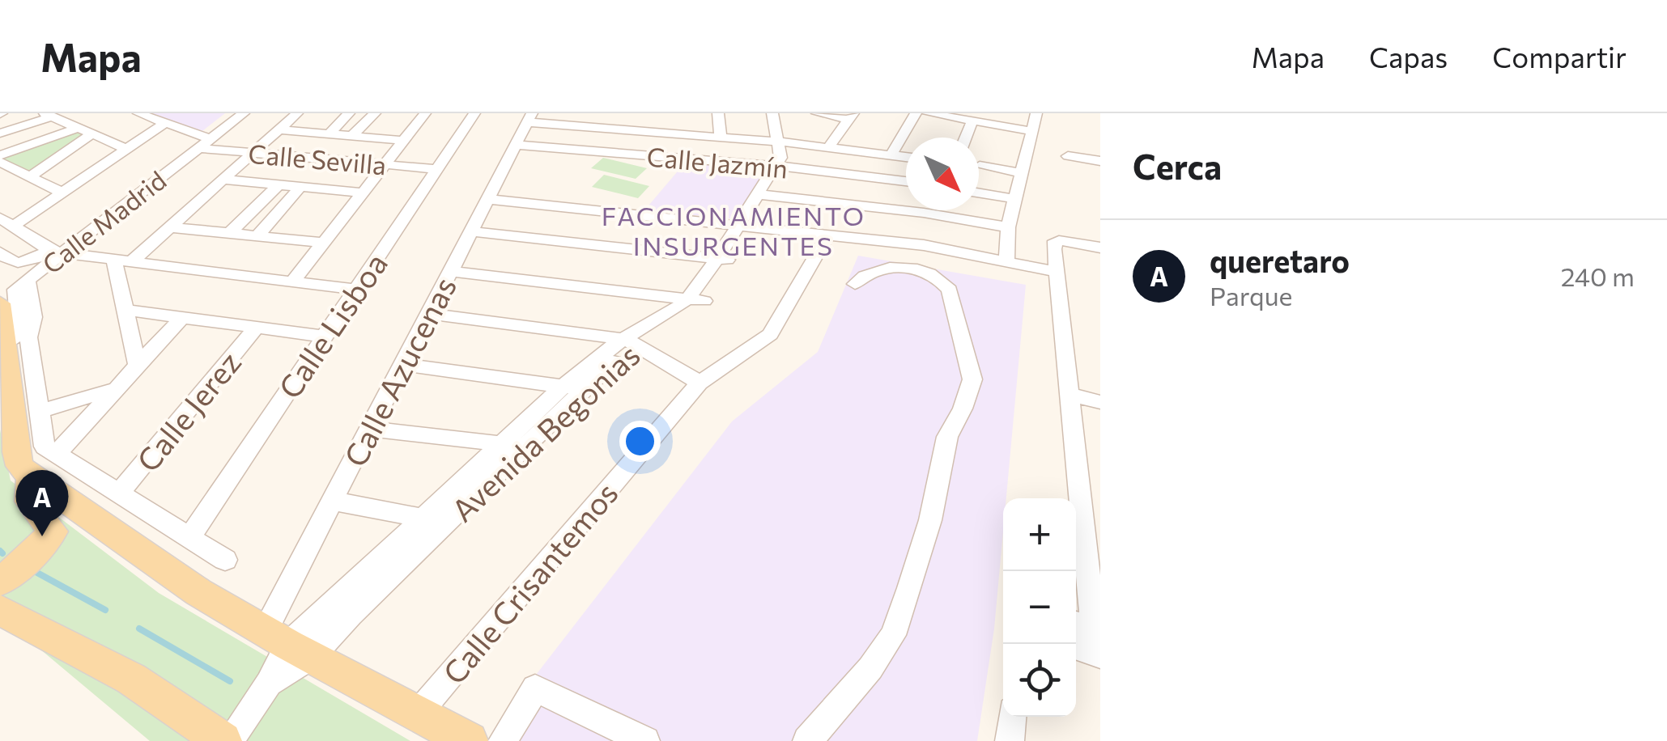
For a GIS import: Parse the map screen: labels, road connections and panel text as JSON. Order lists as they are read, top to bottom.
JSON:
{
  "streets": {
    "street": [
      "Calle Sevilla",
      "Calle Jazmín",
      "Calle Madrid",
      "Calle Lisboa",
      "Calle Azucenas",
      "Calle Jerez",
      "Avenida Begonias",
      "Calle Crisantemos"
    ]
  },
  "crossings": [
    ["Calle Sevilla", "Calle Madrid"],
    ["Calle Sevilla", "Calle Lisboa"],
    ["Calle Jazmín", "Calle Azucenas"],
    ["Calle Jazmín", "Avenida Begonias"],
    ["Calle Azucenas", "Avenida Begonias"]
  ],
  "districts": ["FACCIONAMIENTO INSURGENTES"],
  "north": "bottom right",
  "page": {
    "header": "Mapa",
    "nav": ["Mapa", "Capas", "Compartir"],
    "heading": "Cerca",
    "list": [
      {
        "mark": "A",
        "name": "queretaro",
        "note": "Parque",
        "value": "240 m"
      }
    ],
    "pins": "A",
    "map_buttons": ["+", "−"]
  }
}
